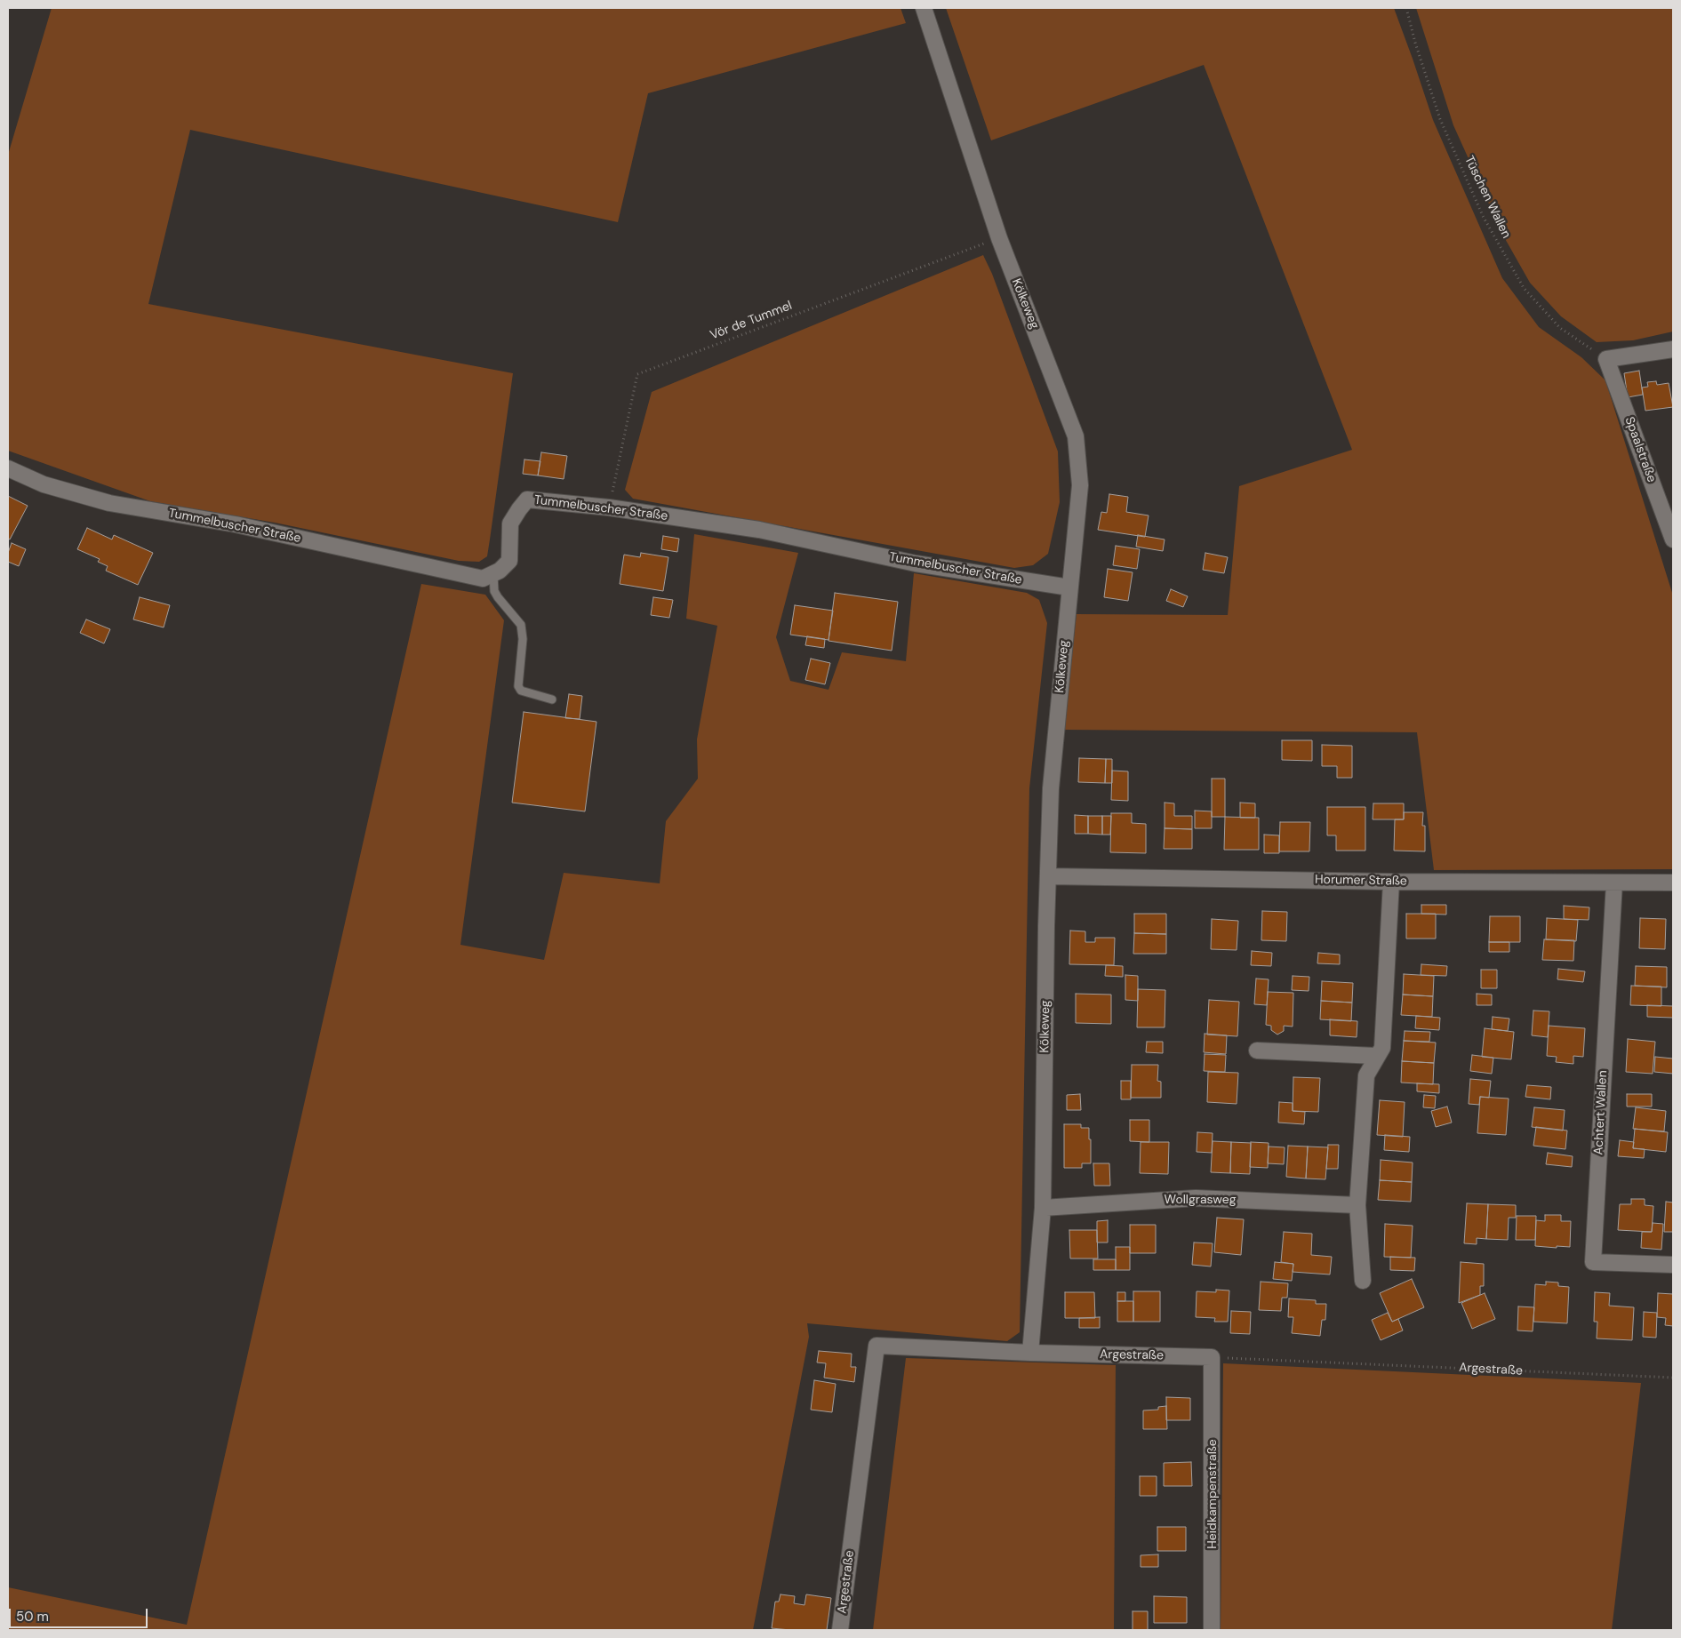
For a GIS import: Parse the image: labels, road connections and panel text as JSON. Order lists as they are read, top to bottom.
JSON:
{
  "streets": {
    "street": [
      "Kölkeweg",
      "Spaalstraße",
      "Tummelbuscher Straße",
      "Horumer Straße",
      "Achtert Wallen",
      "Wollgrasweg",
      "Argestraße",
      "Heidkampenstraße"
    ],
    "path": ["Tüschen Wallen", "Vör de Tummel"]
  },
  "crossings": [
    ["Tüschen Wallen", "Spaalstraße"],
    ["Kölkeweg", "Vör de Tummel"],
    ["Kölkeweg", "Tummelbuscher Straße"],
    ["Kölkeweg", "Horumer Straße"],
    ["Kölkeweg", "Wollgrasweg"],
    ["Kölkeweg", "Argestraße"],
    ["Vör de Tummel", "Tummelbuscher Straße"],
    ["Horumer Straße", "Achtert Wallen"],
    ["Argestraße", "Heidkampenstraße"]
  ],
  "scale_bar": "50 m"
}
